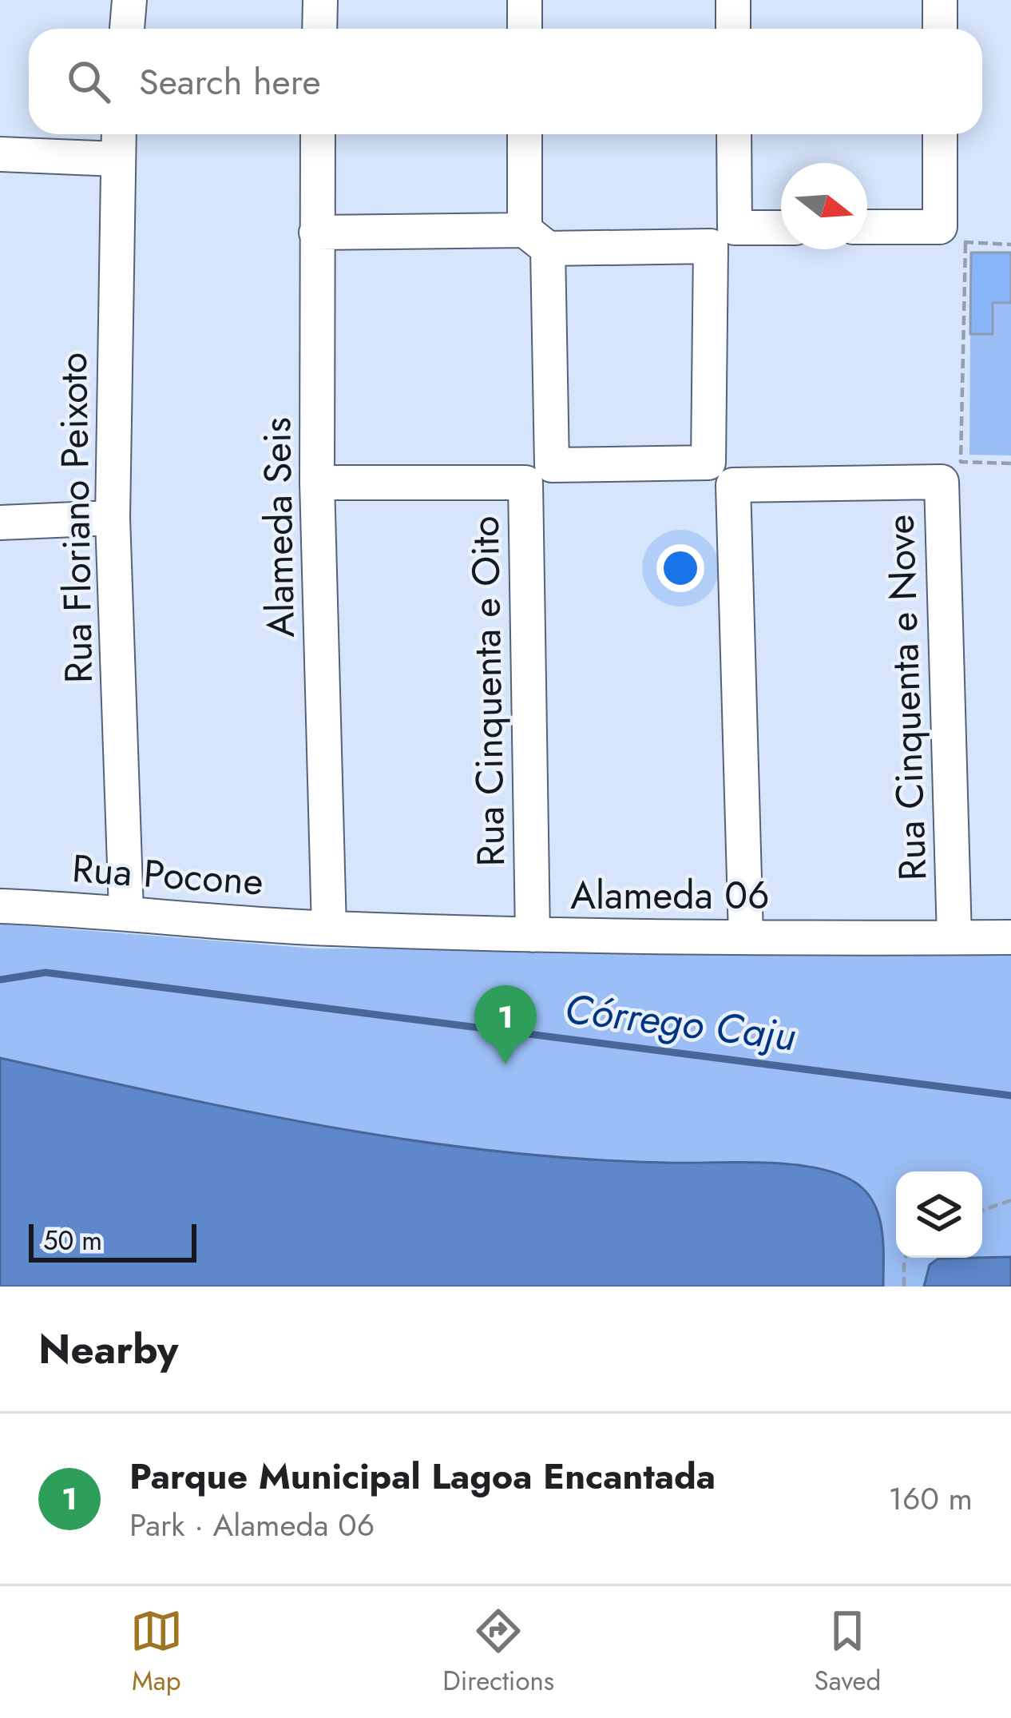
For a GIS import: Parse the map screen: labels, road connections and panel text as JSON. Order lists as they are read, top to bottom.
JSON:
{
  "streets": {
    "street": [
      "Rua Floriano Peixoto",
      "Alameda Seis",
      "Rua Cinquenta e Oito",
      "Rua Cinquenta e Nove",
      "Rua Pocone",
      "Alameda 06"
    ]
  },
  "crossings": [
    ["Rua Floriano Peixoto", "Rua Pocone"],
    ["Alameda Seis", "Rua Cinquenta e Oito"],
    ["Alameda Seis", "Rua Pocone"],
    ["Alameda Seis", "Alameda 06"],
    ["Rua Cinquenta e Oito", "Alameda 06"],
    ["Rua Cinquenta e Nove", "Alameda 06"],
    ["Rua Pocone", "Alameda 06"]
  ],
  "water": ["Córrego Caju"],
  "scale_bar": "50 m",
  "north": "right",
  "page": {
    "search": "Search here",
    "pins": "1",
    "scale": "50 m",
    "heading": "Nearby",
    "list": [
      {
        "mark": "1",
        "name": "Parque Municipal Lagoa Encantada",
        "note": "Park · Alameda 06",
        "value": "160 m"
      }
    ],
    "nav": ["Map", "Directions", "Saved"]
  }
}
